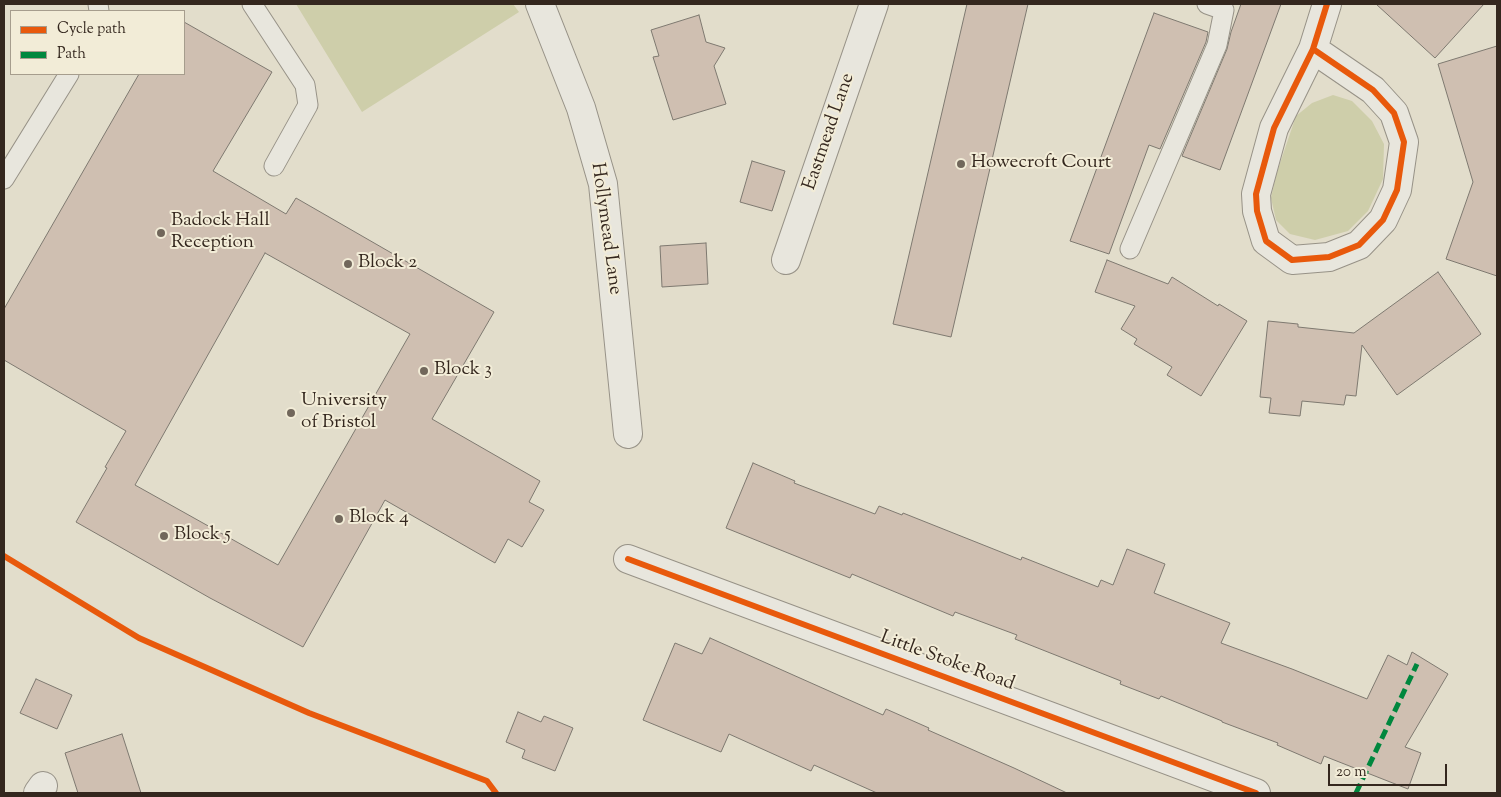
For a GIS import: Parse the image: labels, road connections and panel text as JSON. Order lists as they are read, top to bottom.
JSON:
{
  "streets": {
    "street": ["Eastmead Lane", "Hollymead Lane", "Little Stoke Road"]
  },
  "places": [
    "Howecroft Court",
    "Badock Hall Reception",
    "Block 2",
    "Block 3",
    "University of Bristol",
    "Block 4",
    "Block 5"
  ],
  "legend": ["Cycle path", "Path"],
  "scale_bar": "20 m"
}
